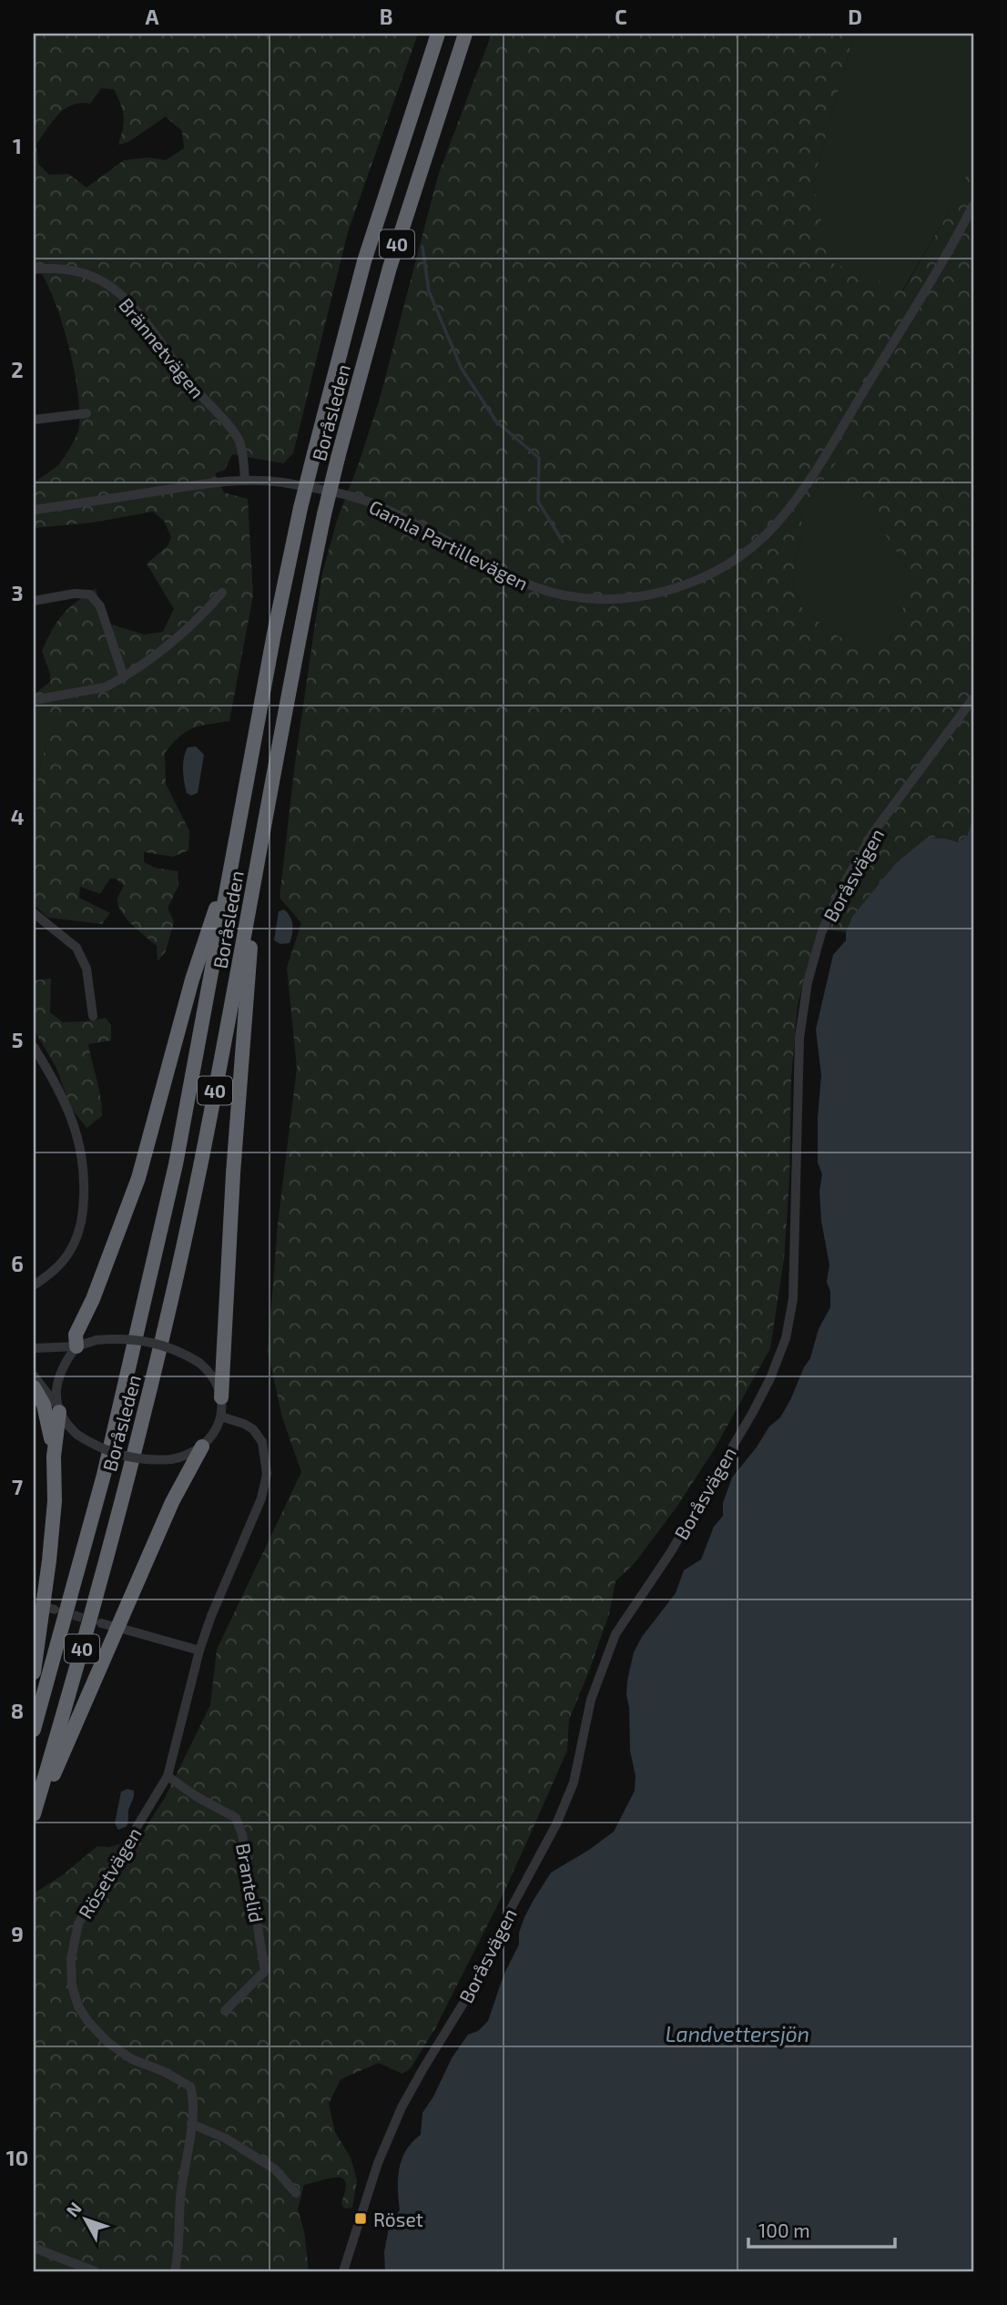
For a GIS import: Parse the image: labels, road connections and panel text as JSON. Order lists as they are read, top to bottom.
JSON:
{
  "streets": {
    "highway": ["40", "Boråsleden"],
    "street": [
      "Brännetvägen",
      "Gamla Partillevägen",
      "Boråsvägen",
      "Rösetvägen",
      "Brantelid"
    ]
  },
  "crossings": [
    ["Brännetvägen", "Gamla Partillevägen"],
    ["Rösetvägen", "Brantelid"]
  ],
  "water": ["Landvettersjön"],
  "places": {
    "transit": ["Röset"]
  },
  "scale_bar": "100 m",
  "north": "top left",
  "grid": {
    "columns": [
      "A",
      "B",
      "C",
      "D"
    ],
    "rows": [
      "1",
      "2",
      "3",
      "4",
      "5",
      "6",
      "7",
      "8",
      "9",
      "10"
    ]
  }
}
